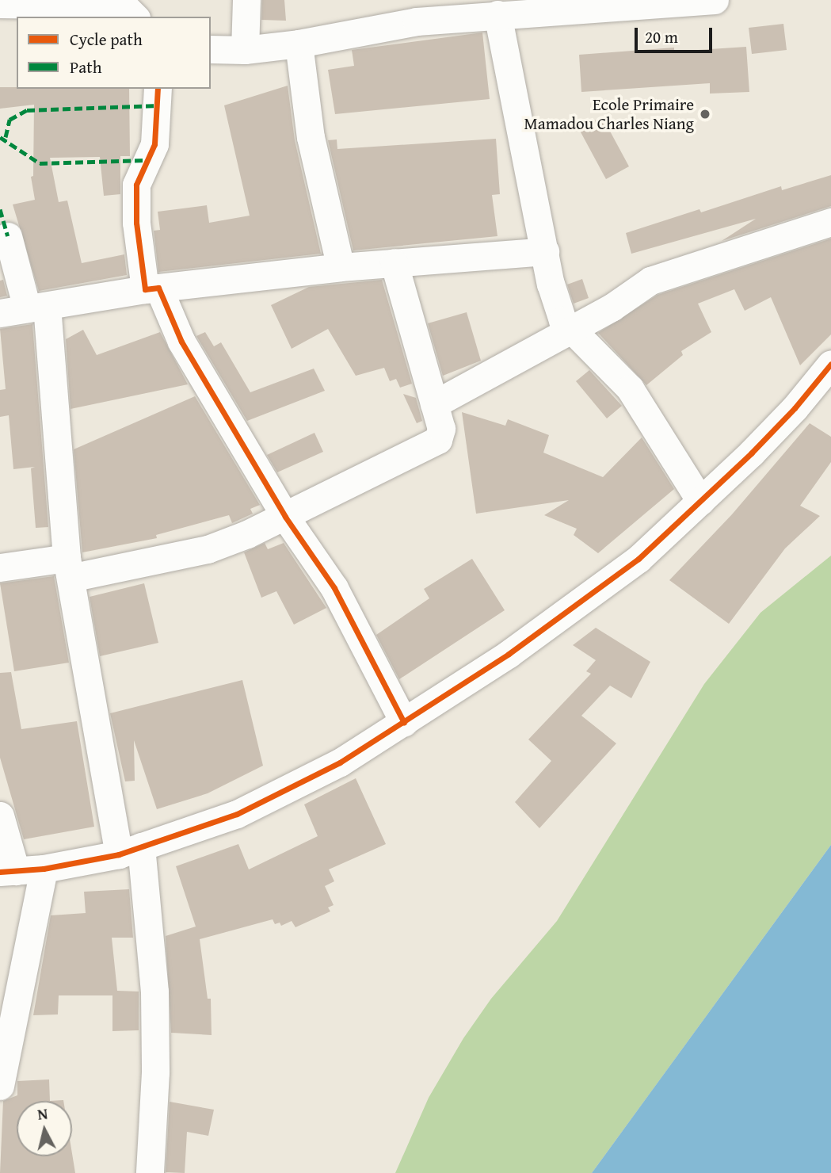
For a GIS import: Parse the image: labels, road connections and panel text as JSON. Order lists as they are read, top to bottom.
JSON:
{
  "places": ["Ecole Primaire Mamadou Charles Niang"],
  "legend": ["Cycle path", "Path"],
  "scale_bar": "20 m",
  "north": "top"
}
